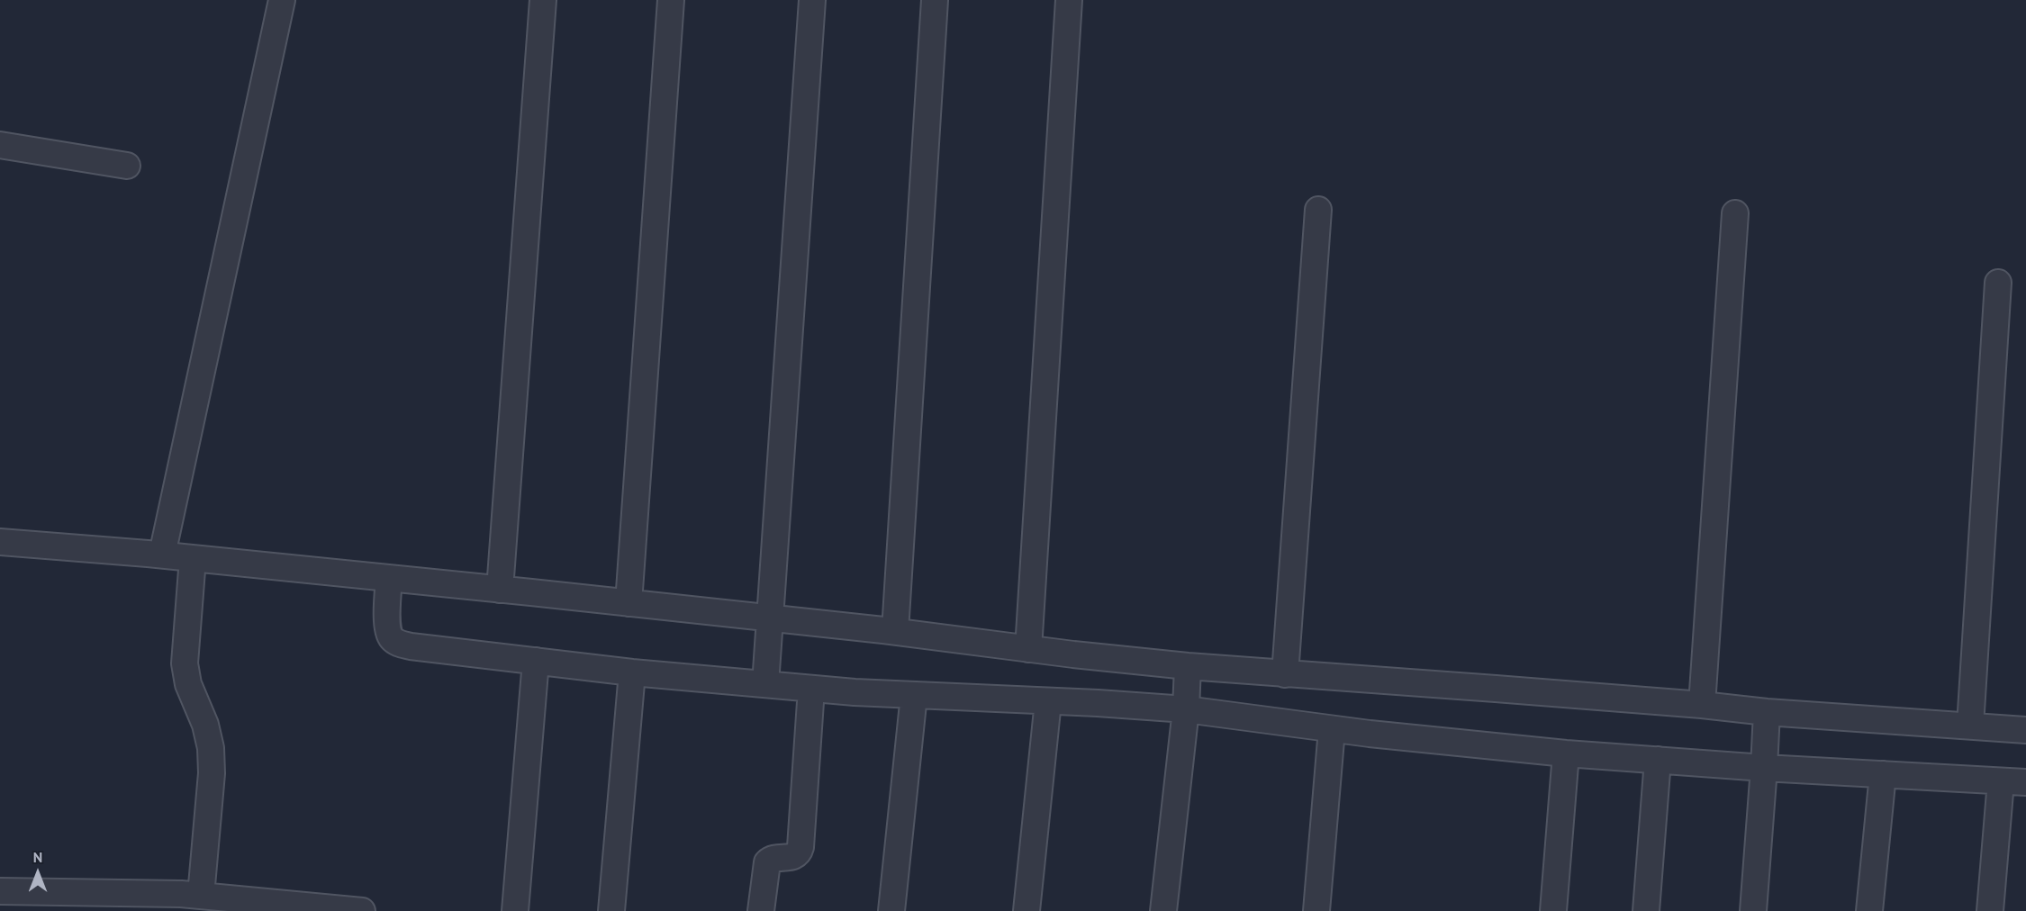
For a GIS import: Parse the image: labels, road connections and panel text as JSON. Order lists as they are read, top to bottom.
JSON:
{
  "north": "top"
}
